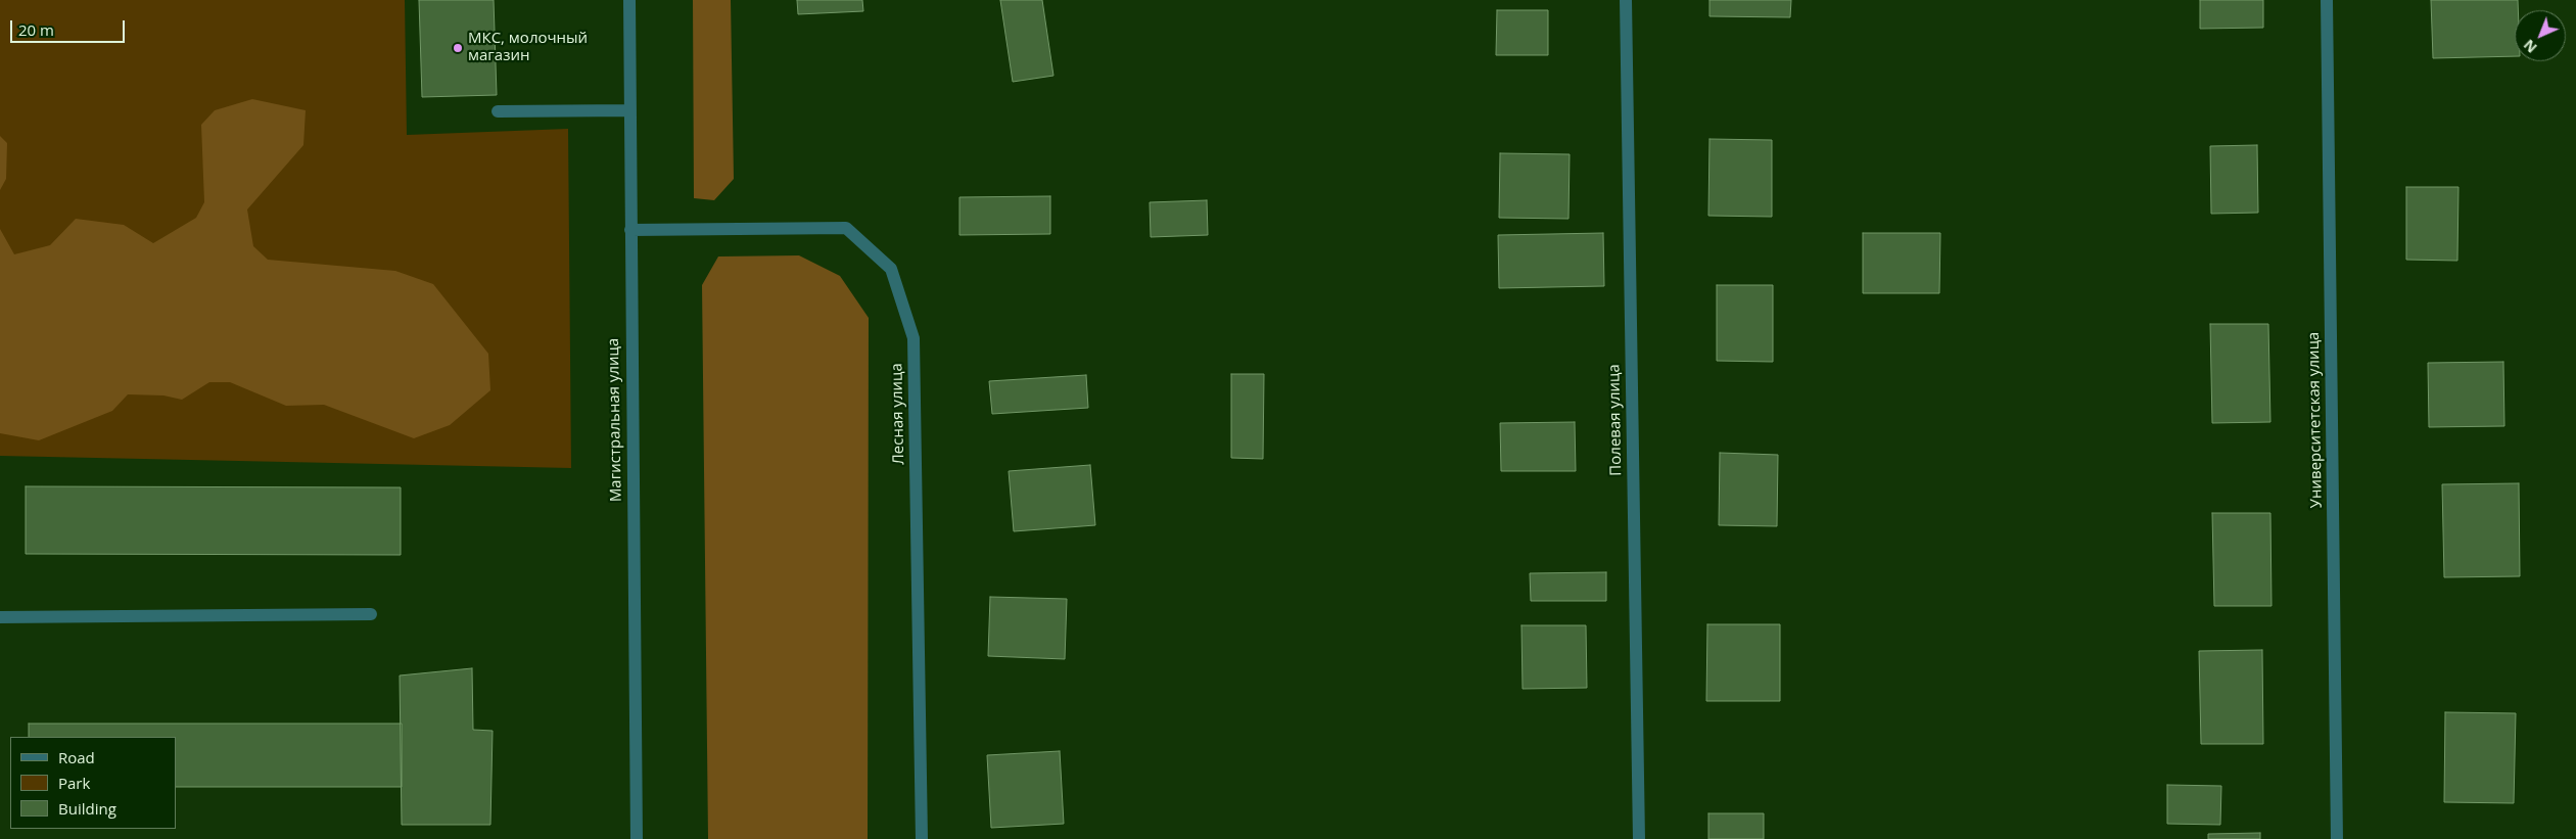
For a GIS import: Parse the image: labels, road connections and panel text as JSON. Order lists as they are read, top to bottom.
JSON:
{
  "streets": {
    "street": [
      "Лесная улица",
      "Магистральная улица",
      "Полевая улица",
      "Университетская улица"
    ]
  },
  "crossings": [
    ["Лесная улица", "Магистральная улица"]
  ],
  "places": ["МКС, молочный магазин"],
  "legend": ["Road", "Park", "Building"],
  "scale_bar": "20 m",
  "north": "bottom left"
}
